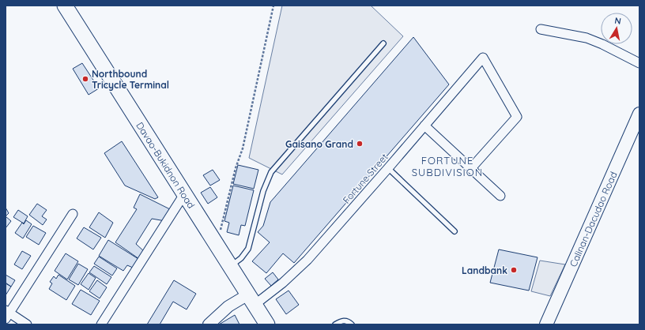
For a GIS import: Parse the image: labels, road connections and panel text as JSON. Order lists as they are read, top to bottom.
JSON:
{
  "streets": {
    "highway": ["Davao-Bukidnon Road"],
    "main road": ["Calinan-Dacudao Road"],
    "street": ["Fortune Street"]
  },
  "crossings": [
    ["Davao-Bukidnon Road", "Fortune Street"]
  ],
  "districts": ["FORTUNE SUBDIVISION"],
  "places": ["Northbound Tricycle Terminal", "Gaisano Grand", "Landbank"],
  "north": "top"
}
